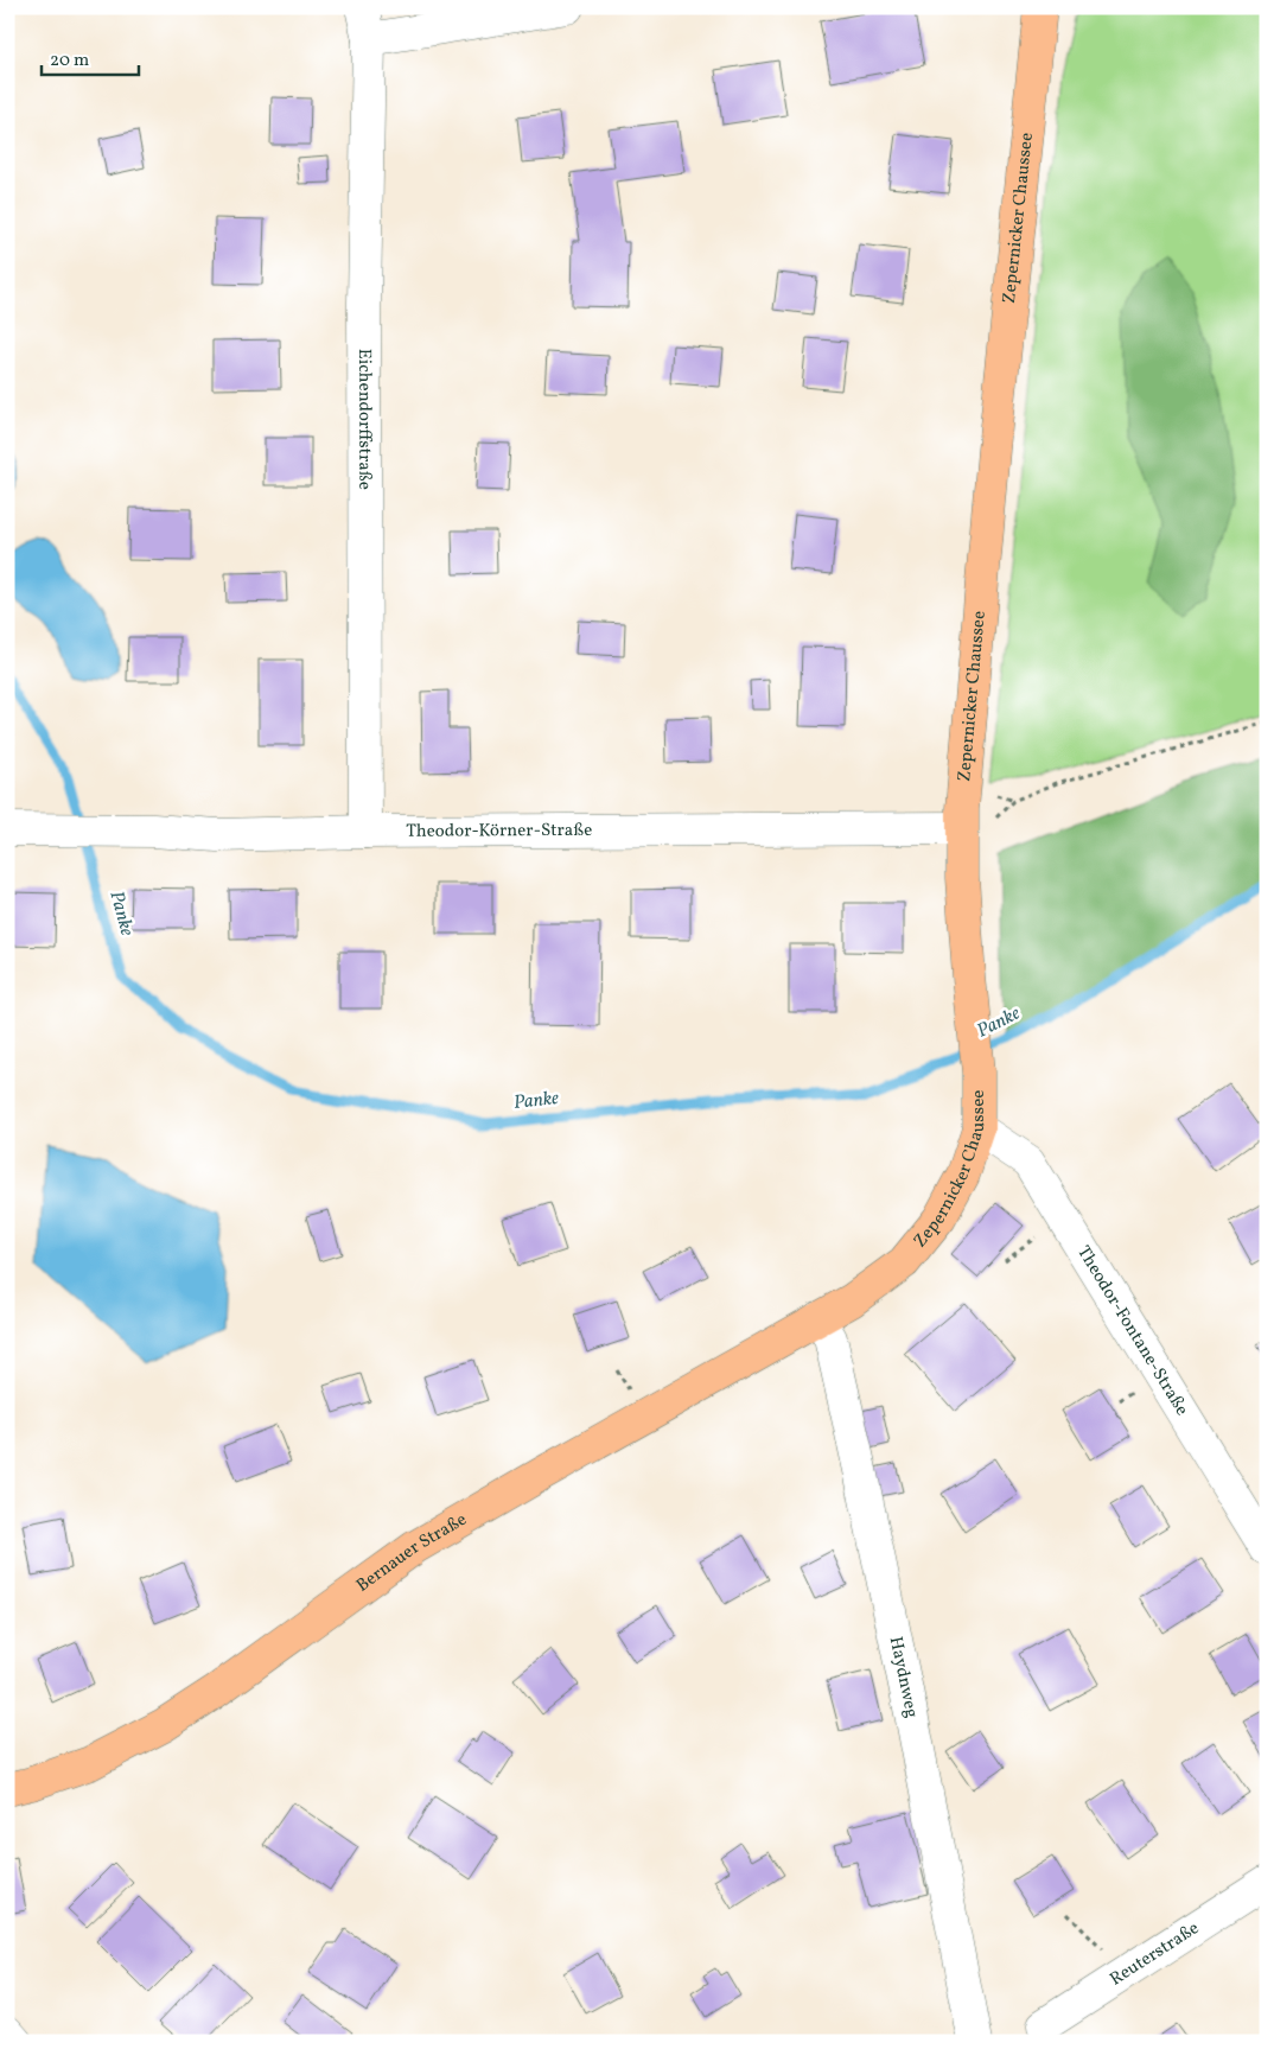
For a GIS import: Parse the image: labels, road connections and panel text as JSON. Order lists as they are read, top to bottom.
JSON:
{
  "streets": {
    "main road": ["Zepernicker Chaussee", "Bernauer Straße"],
    "street": [
      "Eichendorffstraße",
      "Theodor-Körner-Straße",
      "Theodor-Fontane-Straße",
      "Haydnweg",
      "Reuterstraße"
    ]
  },
  "crossings": [
    ["Zepernicker Chaussee", "Theodor-Körner-Straße"],
    ["Zepernicker Chaussee", "Theodor-Fontane-Straße"],
    ["Zepernicker Chaussee", "Bernauer Straße"],
    ["Zepernicker Chaussee", "Haydnweg"],
    ["Eichendorffstraße", "Theodor-Körner-Straße"],
    ["Bernauer Straße", "Haydnweg"]
  ],
  "water": ["Panke"],
  "scale_bar": "20 m"
}
